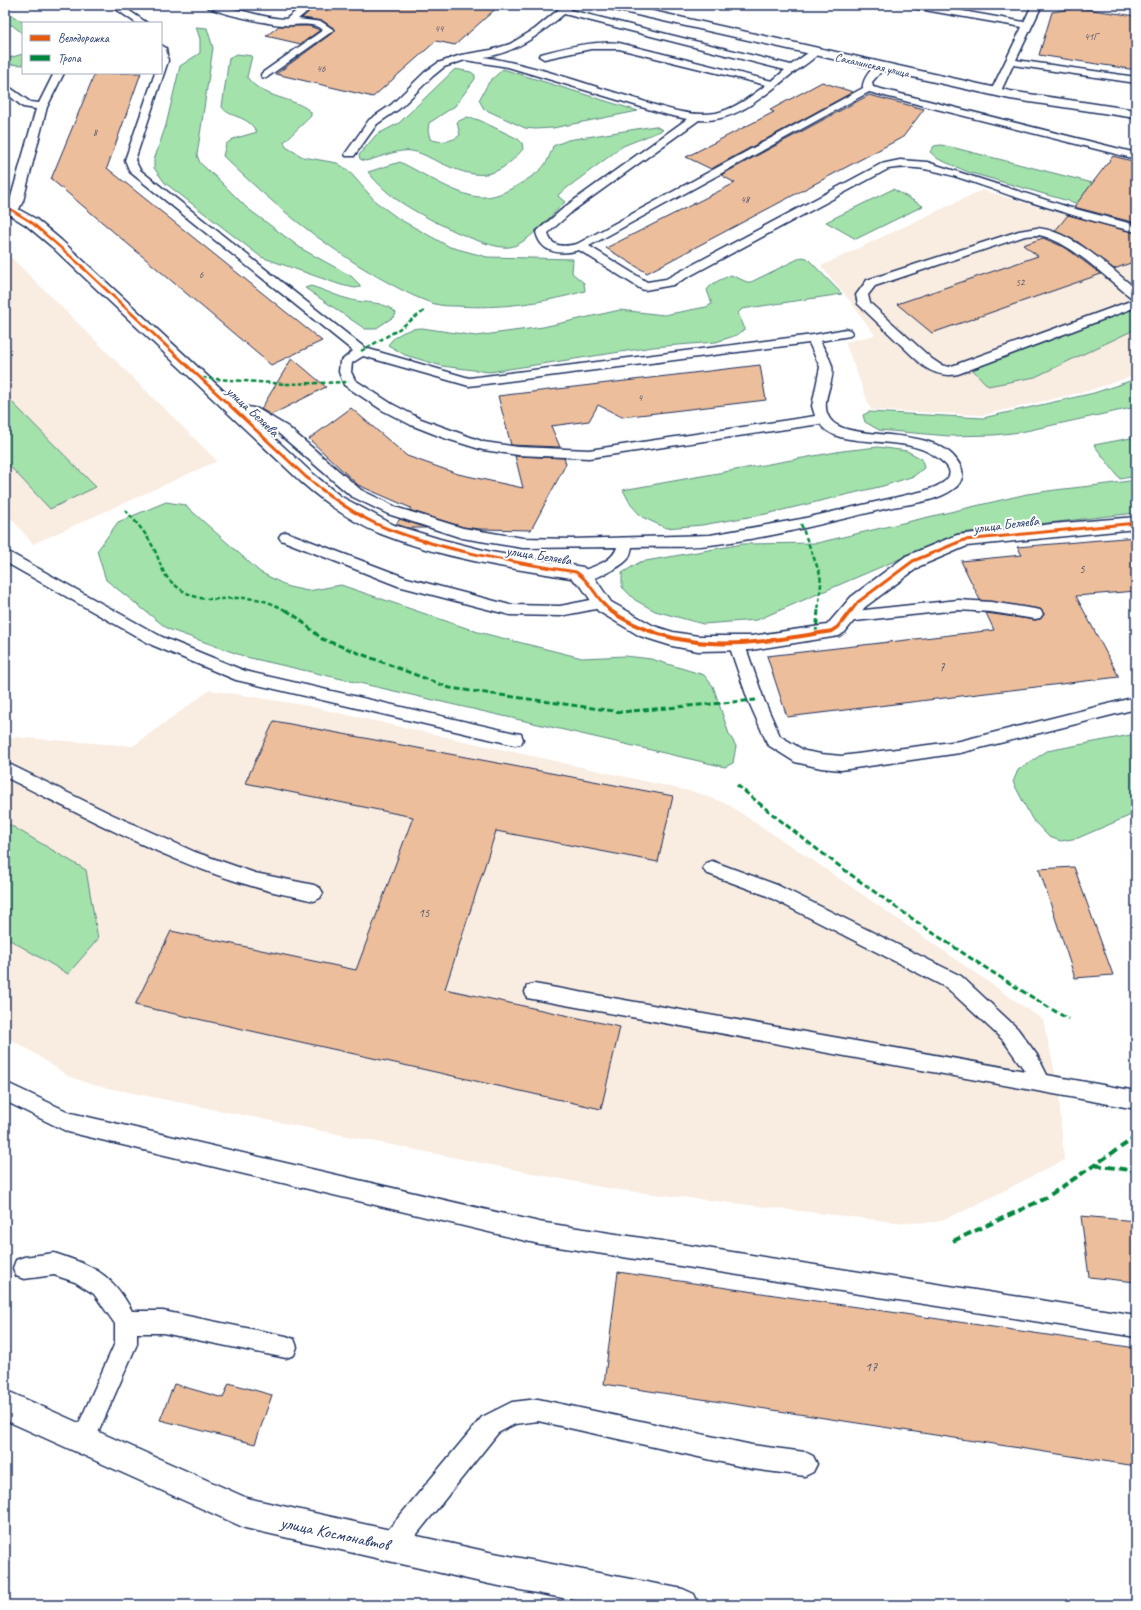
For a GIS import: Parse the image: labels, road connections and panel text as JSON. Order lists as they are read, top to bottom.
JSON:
{
  "streets": {
    "street": ["Сахалинская улица", "улица Беляева", "улица Космонавтов"]
  },
  "house_numbers": [
    "44",
    "41Г",
    "46",
    "8",
    "48",
    "6",
    "52",
    "4",
    "5",
    "7",
    "15",
    "17"
  ],
  "legend": ["Велодорожка", "Тропа"]
}
